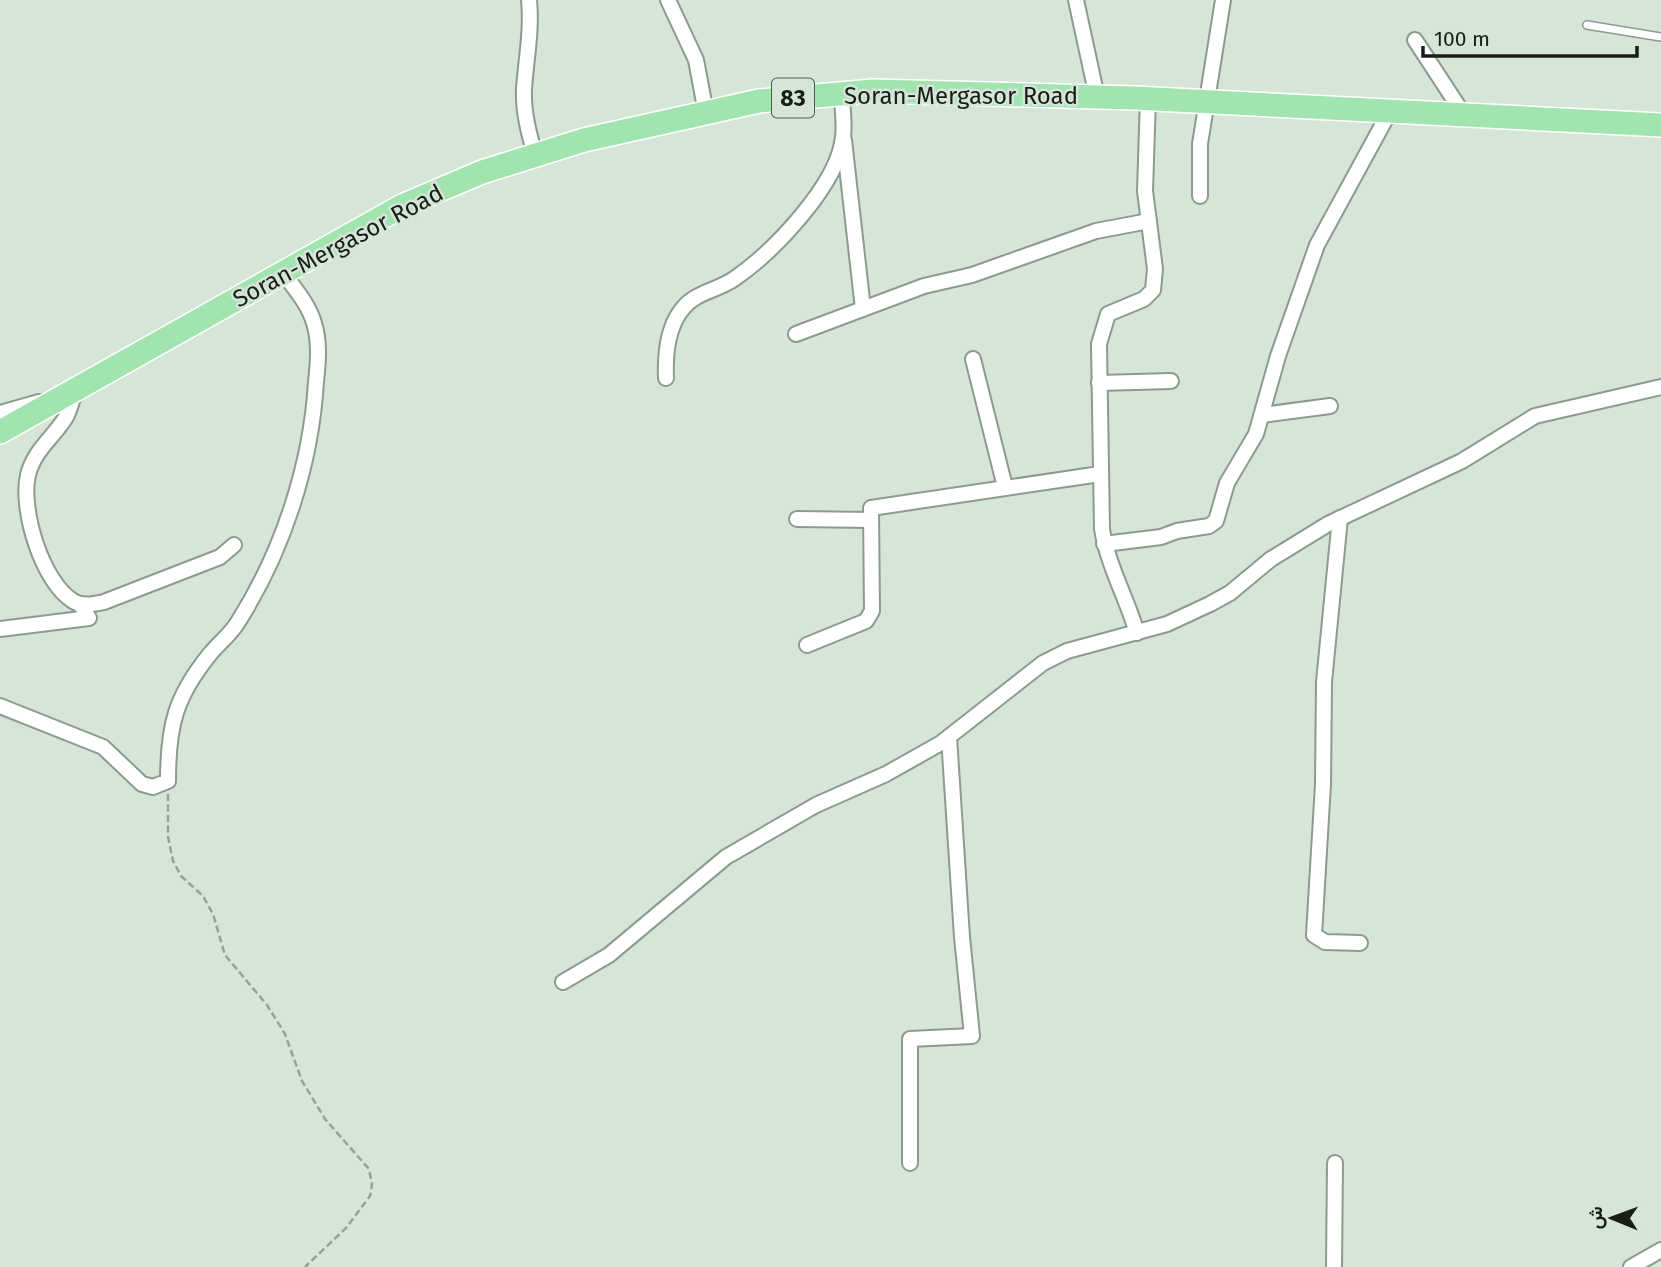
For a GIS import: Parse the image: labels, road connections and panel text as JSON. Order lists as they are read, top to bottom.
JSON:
{
  "streets": {
    "main road": ["Soran-Mergasor Road", "83"]
  },
  "scale_bar": "100 m",
  "north": "left"
}
